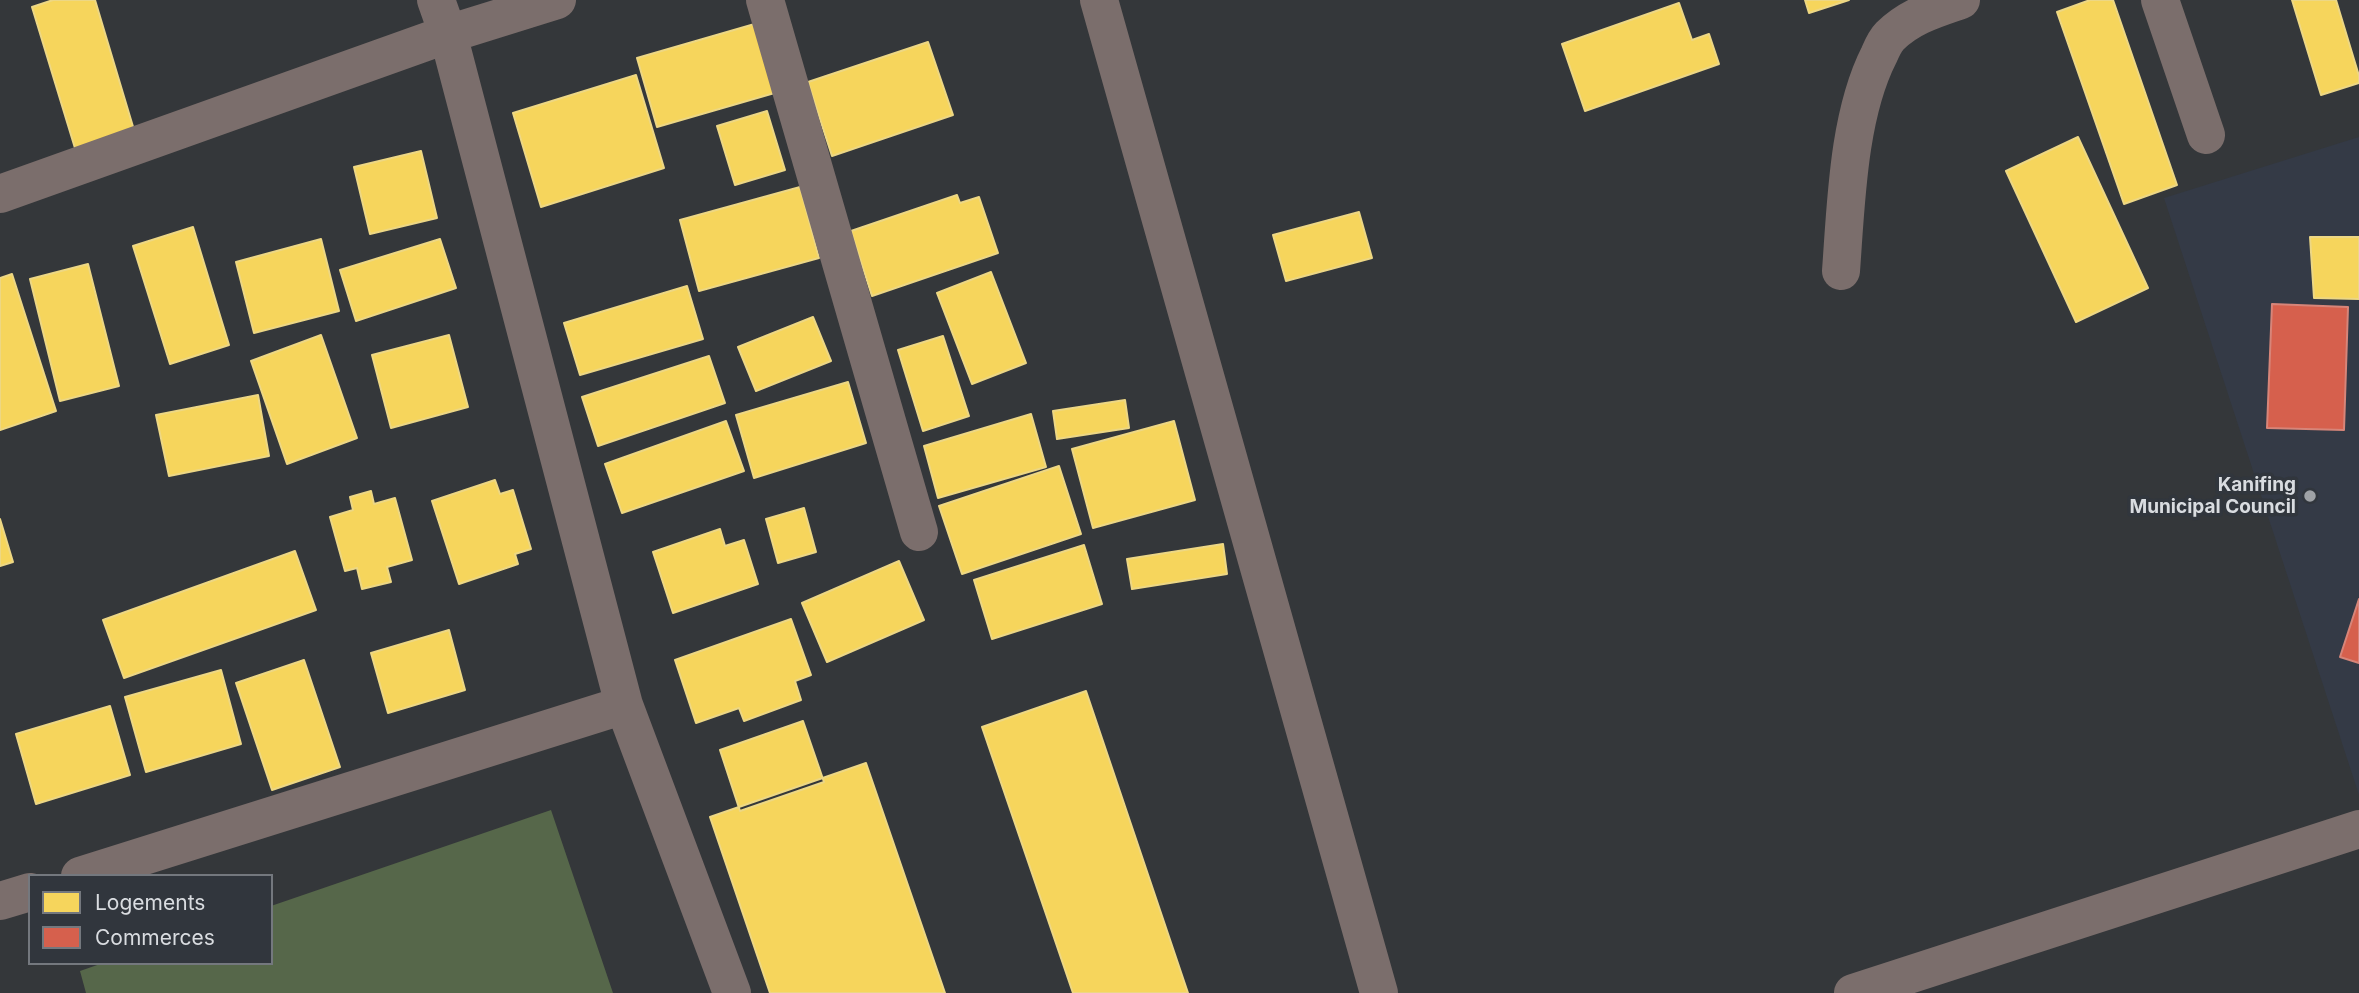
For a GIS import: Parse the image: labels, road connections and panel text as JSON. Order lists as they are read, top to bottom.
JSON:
{
  "places": ["Kanifing Municipal Council"],
  "legend": ["Logements", "Commerces"]
}
